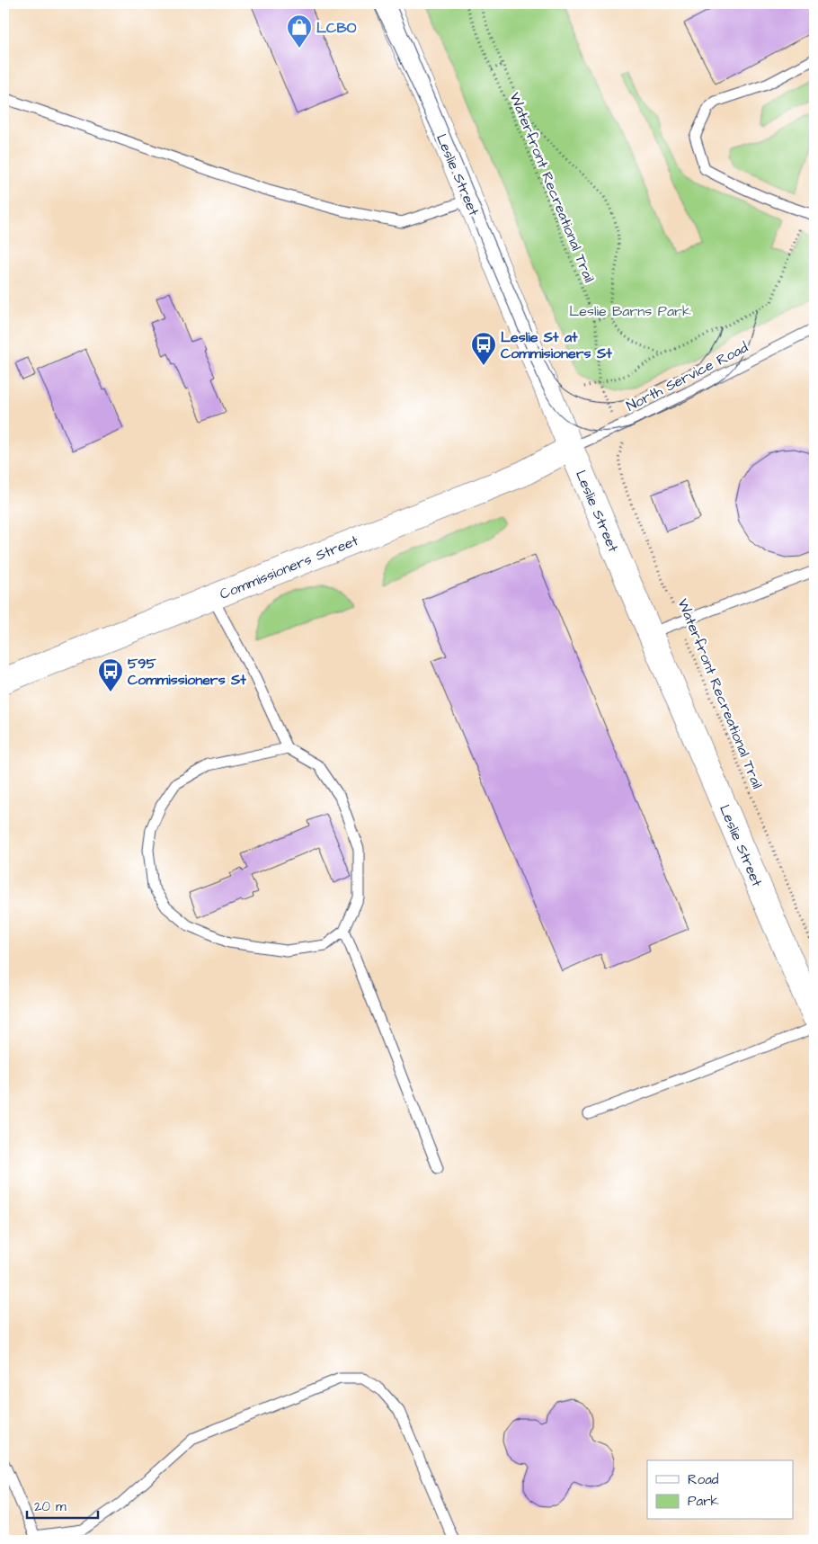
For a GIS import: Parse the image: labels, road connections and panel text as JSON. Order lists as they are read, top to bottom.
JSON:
{
  "streets": {
    "street": ["Leslie Street", "Commissioners Street"],
    "lane": ["North Service Road"],
    "path": ["Waterfront Recreational Trail"]
  },
  "crossings": [
    ["Leslie Street", "North Service Road"],
    ["Leslie Street", "Commissioners Street"],
    ["North Service Road", "Commissioners Street"]
  ],
  "parks": ["Leslie Barns Park"],
  "places": {
    "shop": ["LCBO"],
    "bus stop": ["Leslie St at Commisioners St", "595 Commissioners St"]
  },
  "legend": ["Road", "Park"],
  "scale_bar": "20 m"
}
